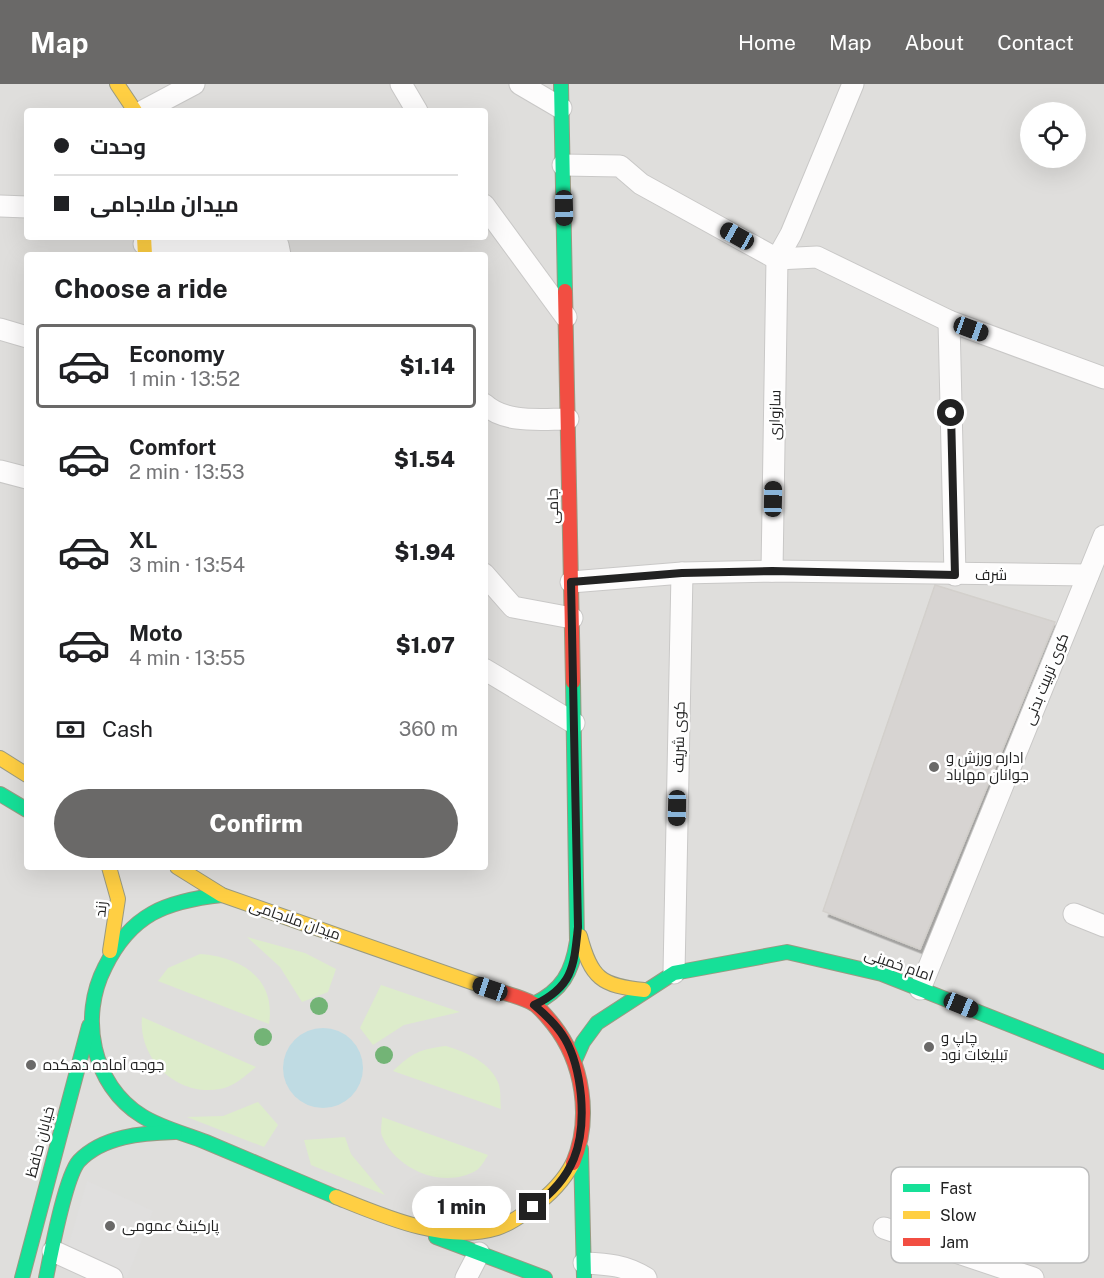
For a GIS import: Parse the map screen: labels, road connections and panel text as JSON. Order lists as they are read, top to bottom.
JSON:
{
  "streets": {
    "main road": [
      "جامی",
      "زند",
      "میدان ملاجامی",
      "امام خمینی",
      "خیابان حافظ"
    ],
    "street": [
      "سازواری",
      "شرف",
      "کوی تربیت بدنی",
      "کوی شریف"
    ]
  },
  "crossings": [
    ["سازواری", "شرف"],
    ["جامی", "شرف"],
    ["شرف", "کوی تربیت بدنی"],
    ["شرف", "کوی شریف"],
    ["کوی تربیت بدنی", "امام خمینی"],
    ["کوی شریف", "امام خمینی"],
    ["زند", "میدان ملاجامی"],
    ["میدان ملاجامی", "خیابان حافظ"]
  ],
  "places": [
    "اداره ورزش و جوانان مهاباد",
    "چاپ و تبلیغات نود",
    "جوجه آماده دهکده",
    "پارکینگ عمومی"
  ],
  "legend": ["Fast", "Slow", "Jam"],
  "page": {
    "header": "Map",
    "nav": [
      "Home",
      "Map",
      "About",
      "Contact"
    ],
    "banner": ["وحدت", "میدان ملاجامی"],
    "heading": "Choose a ride",
    "list": [
      {
        "name": "Economy",
        "note": "1 min · 13:52",
        "value": "$1.14"
      },
      {
        "name": "Comfort",
        "note": "2 min · 13:53",
        "value": "$1.54"
      },
      {
        "name": "XL",
        "note": "3 min · 13:54",
        "value": "$1.94"
      },
      {
        "name": "Moto",
        "note": "4 min · 13:55",
        "value": "$1.07"
      }
    ],
    "pay": ["Cash", "360 m"],
    "buttons": "Confirm",
    "bubble": "1 min"
  }
}
